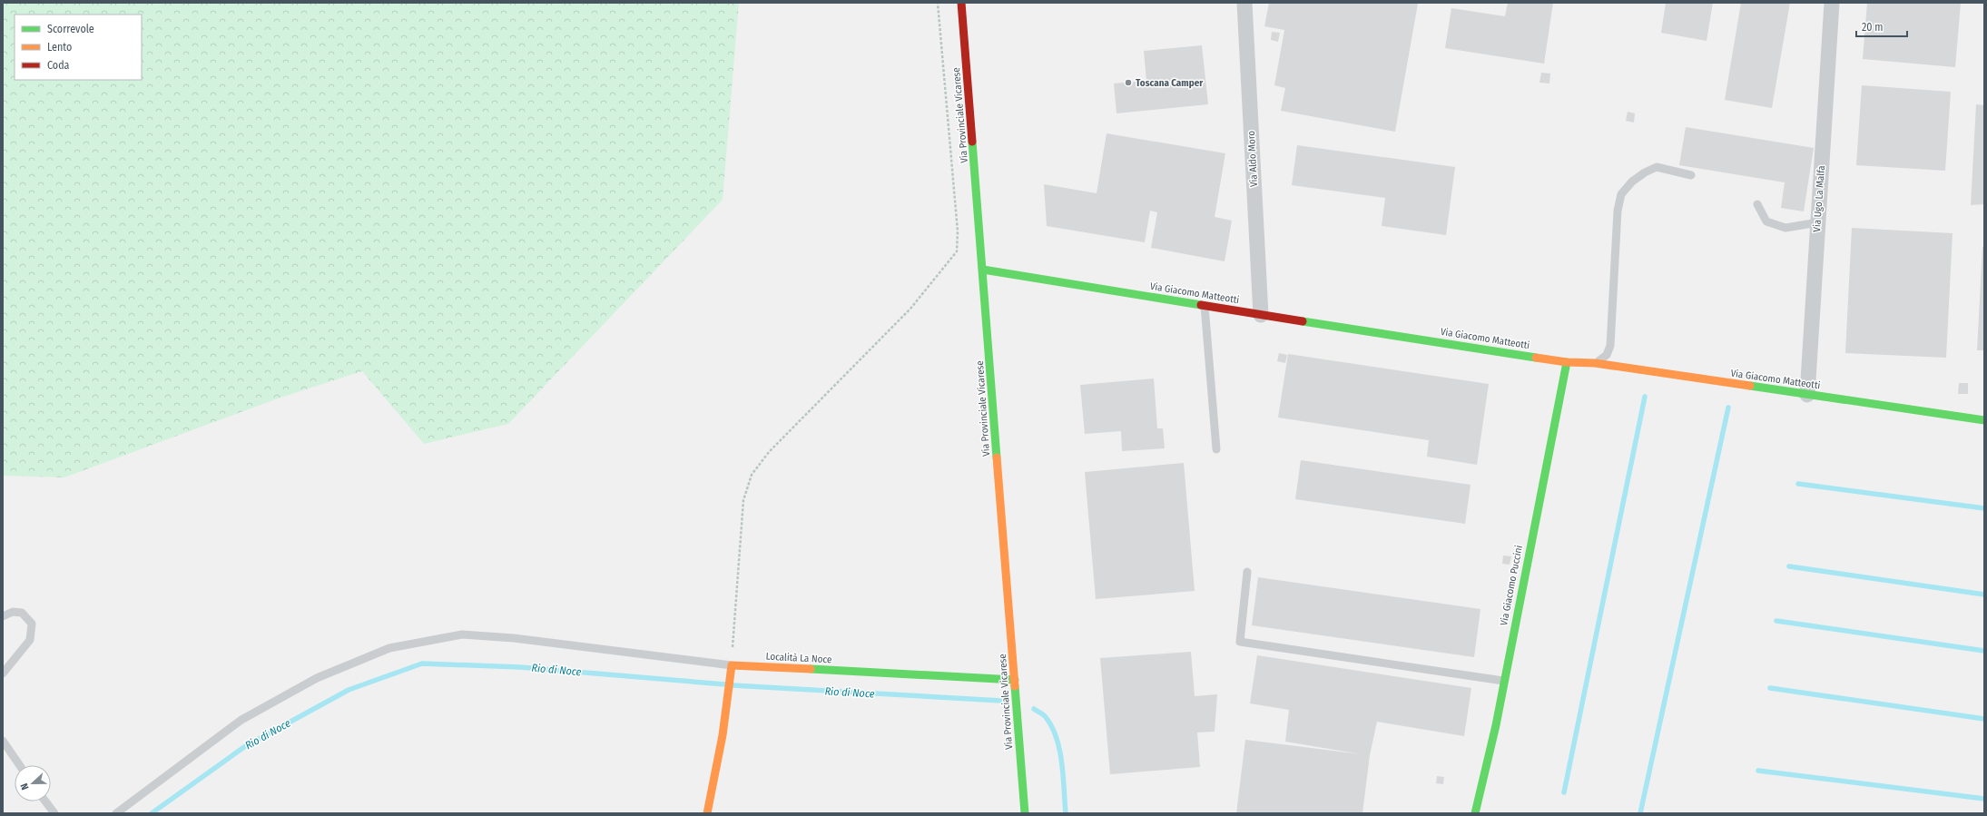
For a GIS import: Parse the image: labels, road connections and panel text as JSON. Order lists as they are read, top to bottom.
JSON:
{
  "streets": {
    "street": [
      "Via Provinciale Vicarese",
      "Via Aldo Moro",
      "Via Ugo La Malfa",
      "Via Giacomo Matteotti",
      "Via Giacomo Puccini",
      "Località La Noce"
    ]
  },
  "crossings": [
    ["Via Provinciale Vicarese", "Via Giacomo Matteotti"],
    ["Via Provinciale Vicarese", "Località La Noce"],
    ["Via Aldo Moro", "Via Giacomo Matteotti"],
    ["Via Ugo La Malfa", "Via Giacomo Matteotti"],
    ["Via Giacomo Matteotti", "Via Giacomo Puccini"]
  ],
  "water": ["Rio di Noce"],
  "places": ["Toscana Camper"],
  "legend": ["Scorrevole", "Lento", "Coda"],
  "scale_bar": "20 m",
  "north": "left"
}
